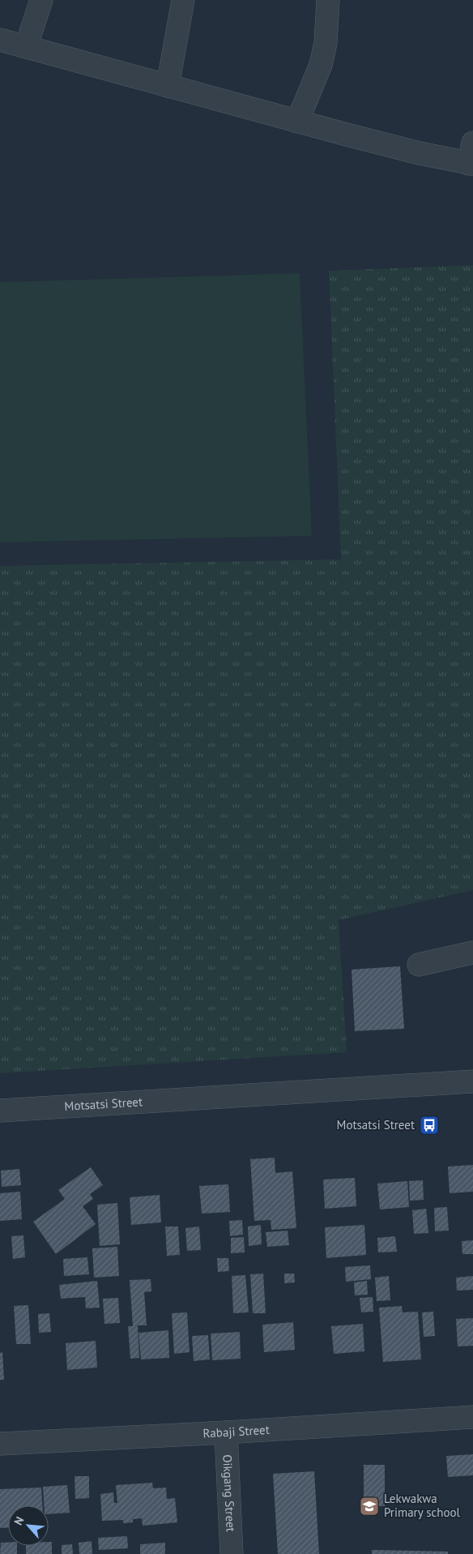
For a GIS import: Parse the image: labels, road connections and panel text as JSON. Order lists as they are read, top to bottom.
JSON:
{
  "streets": {
    "street": ["Motsatsi Street", "Rabaji Street", "Oikgang Street"]
  },
  "crossings": [
    ["Rabaji Street", "Oikgang Street"]
  ],
  "places": {
    "bus stop": ["Motsatsi Street"],
    "school or university": ["Lekwakwa Primary school"]
  },
  "north": "top left"
}
